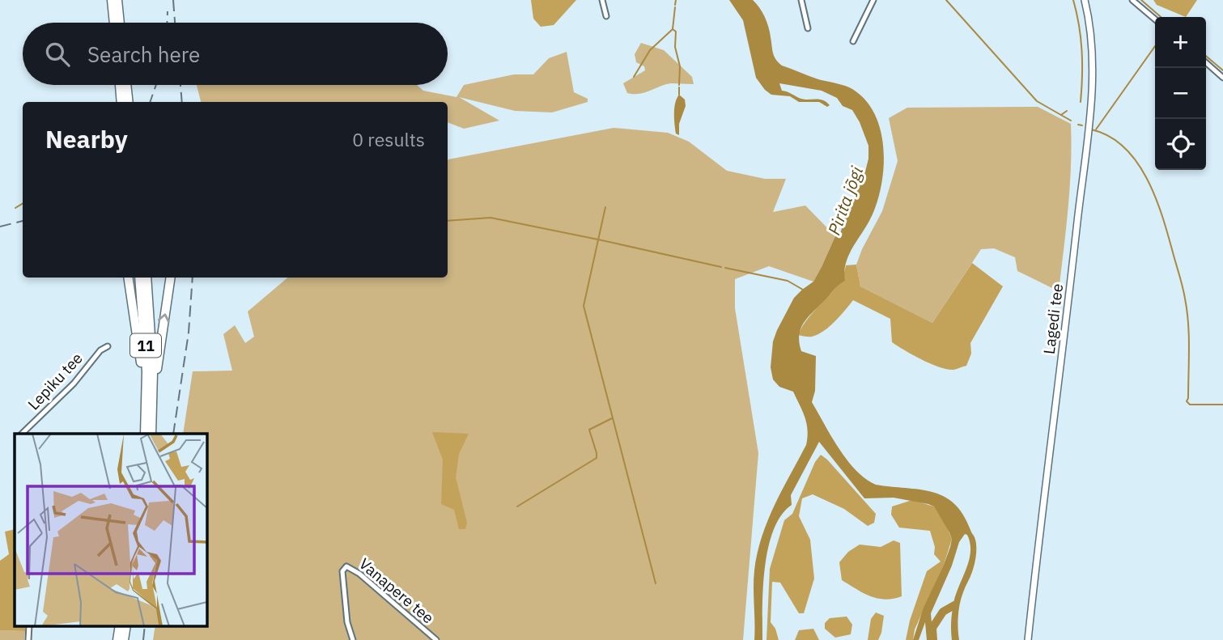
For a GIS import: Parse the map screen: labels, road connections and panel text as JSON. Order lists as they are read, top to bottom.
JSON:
{
  "streets": {
    "highway": ["11"],
    "street": ["Lagedi tee", "Lepiku tee", "Vanapere tee"]
  },
  "water": ["Pirita jõgi"],
  "page": {
    "map_buttons": ["+", "−"],
    "search": "Search here",
    "heading": ["Nearby", "0 results"]
  }
}
